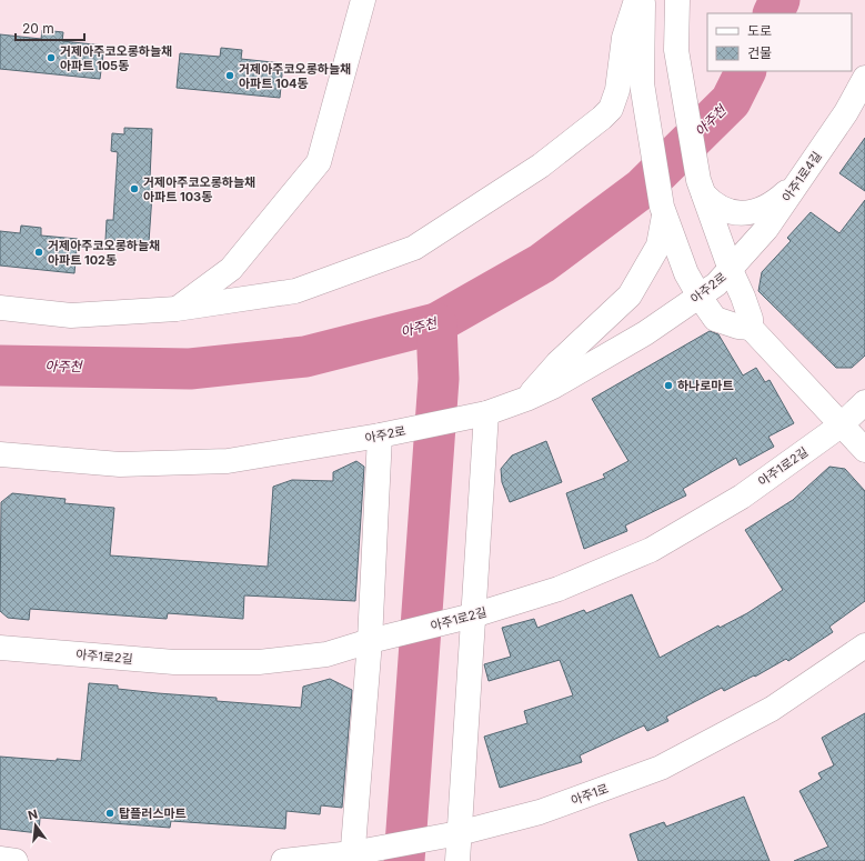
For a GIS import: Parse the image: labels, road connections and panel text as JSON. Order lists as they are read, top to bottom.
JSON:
{
  "streets": {
    "street": [
      "아주1로4길",
      "아주2로",
      "아주1로2길",
      "아주1로"
    ]
  },
  "crossings": [
    ["아주1로4길", "아주2로"]
  ],
  "water": ["아주천"],
  "places": [
    "거제아주코오롱하늘채 아파트 105동",
    "거제아주코오롱하늘채 아파트 104동",
    "거제아주코오롱하늘채 아파트 103동",
    "거제아주코오롱하늘채 아파트 102동",
    "하나로마트",
    "탑플러스마트"
  ],
  "legend": ["도로", "건물"],
  "scale_bar": "20 m",
  "north": "top"
}
